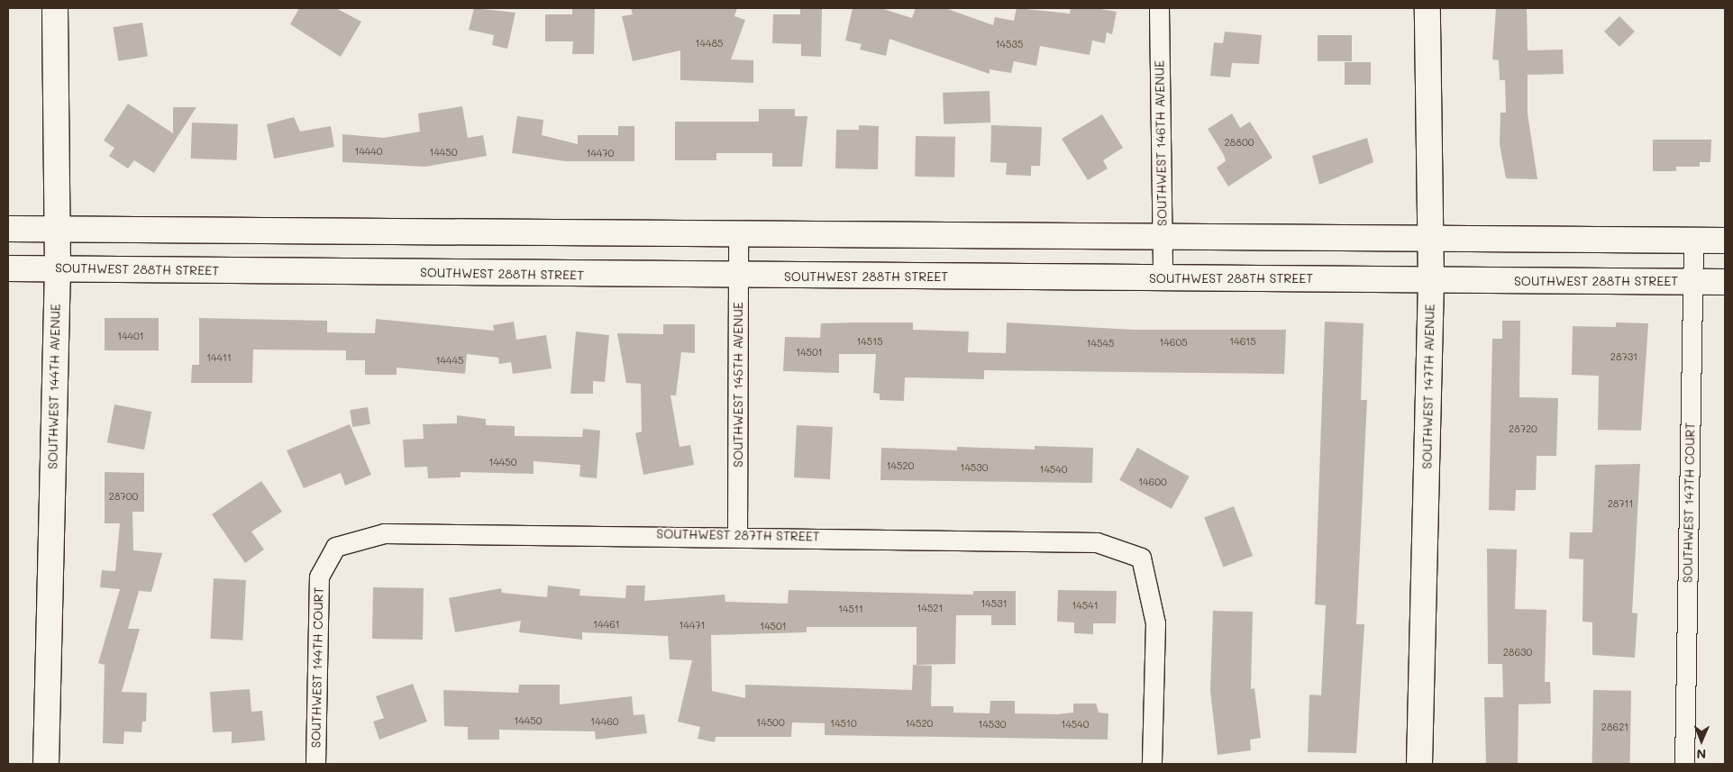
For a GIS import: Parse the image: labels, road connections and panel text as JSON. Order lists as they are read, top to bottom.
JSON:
{
  "streets": {
    "main road": ["SOUTHWEST 288TH STREET", "SOUTHWEST 144TH AVENUE", "SOUTHWEST 147TH AVENUE"],
    "street": [
      "SOUTHWEST 146TH AVENUE",
      "SOUTHWEST 145TH AVENUE",
      "SOUTHWEST 147TH COURT",
      "SOUTHWEST 287TH STREET",
      "SOUTHWEST 144TH COURT"
    ]
  },
  "crossings": [
    ["SOUTHWEST 146TH AVENUE", "SOUTHWEST 288TH STREET"],
    ["SOUTHWEST 288TH STREET", "SOUTHWEST 145TH AVENUE"],
    ["SOUTHWEST 288TH STREET", "SOUTHWEST 144TH AVENUE"],
    ["SOUTHWEST 288TH STREET", "SOUTHWEST 147TH AVENUE"],
    ["SOUTHWEST 288TH STREET", "SOUTHWEST 147TH COURT"],
    ["SOUTHWEST 145TH AVENUE", "SOUTHWEST 287TH STREET"],
    ["SOUTHWEST 287TH STREET", "SOUTHWEST 144TH COURT"]
  ],
  "house_numbers": [
    "14485",
    "14535",
    "28800",
    "14440",
    "14450",
    "14470",
    "14401",
    "14515",
    "14615",
    "14605",
    "14545",
    "14501",
    "28731",
    "14411",
    "14445",
    "28720",
    "14450",
    "14520",
    "14530",
    "14540",
    "14600",
    "28700",
    "28711",
    "14531",
    "14541",
    "14521",
    "14511",
    "14461",
    "14471",
    "14501",
    "28630",
    "14450",
    "14460",
    "14500",
    "14510",
    "14520",
    "14530",
    "14540",
    "28621"
  ],
  "north": "bottom"
}
